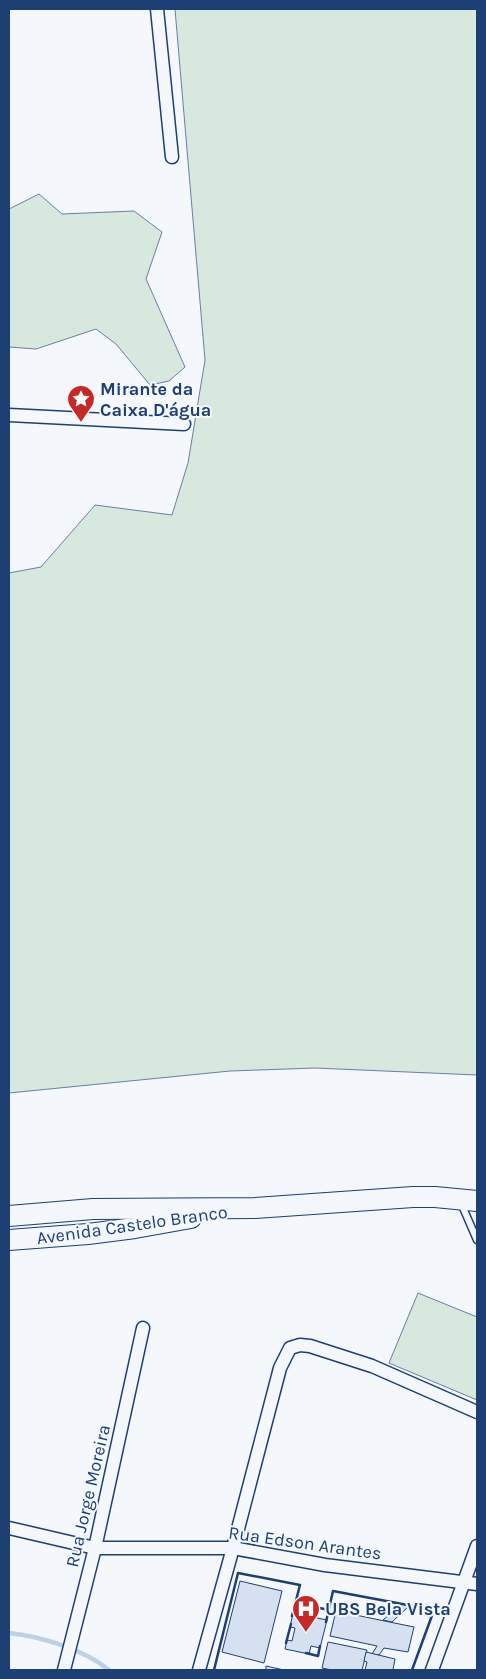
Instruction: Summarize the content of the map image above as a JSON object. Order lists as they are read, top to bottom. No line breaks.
{"streets":{"main road":["Avenida Castelo Branco"],"street":["Rua Jorge Moreira","Rua Edson Arantes"]},"crossings":[["Rua Jorge Moreira","Rua Edson Arantes"]],"places":{"place":["Mirante da Caixa D'água"],"hospital":["UBS Bela Vista"]}}
